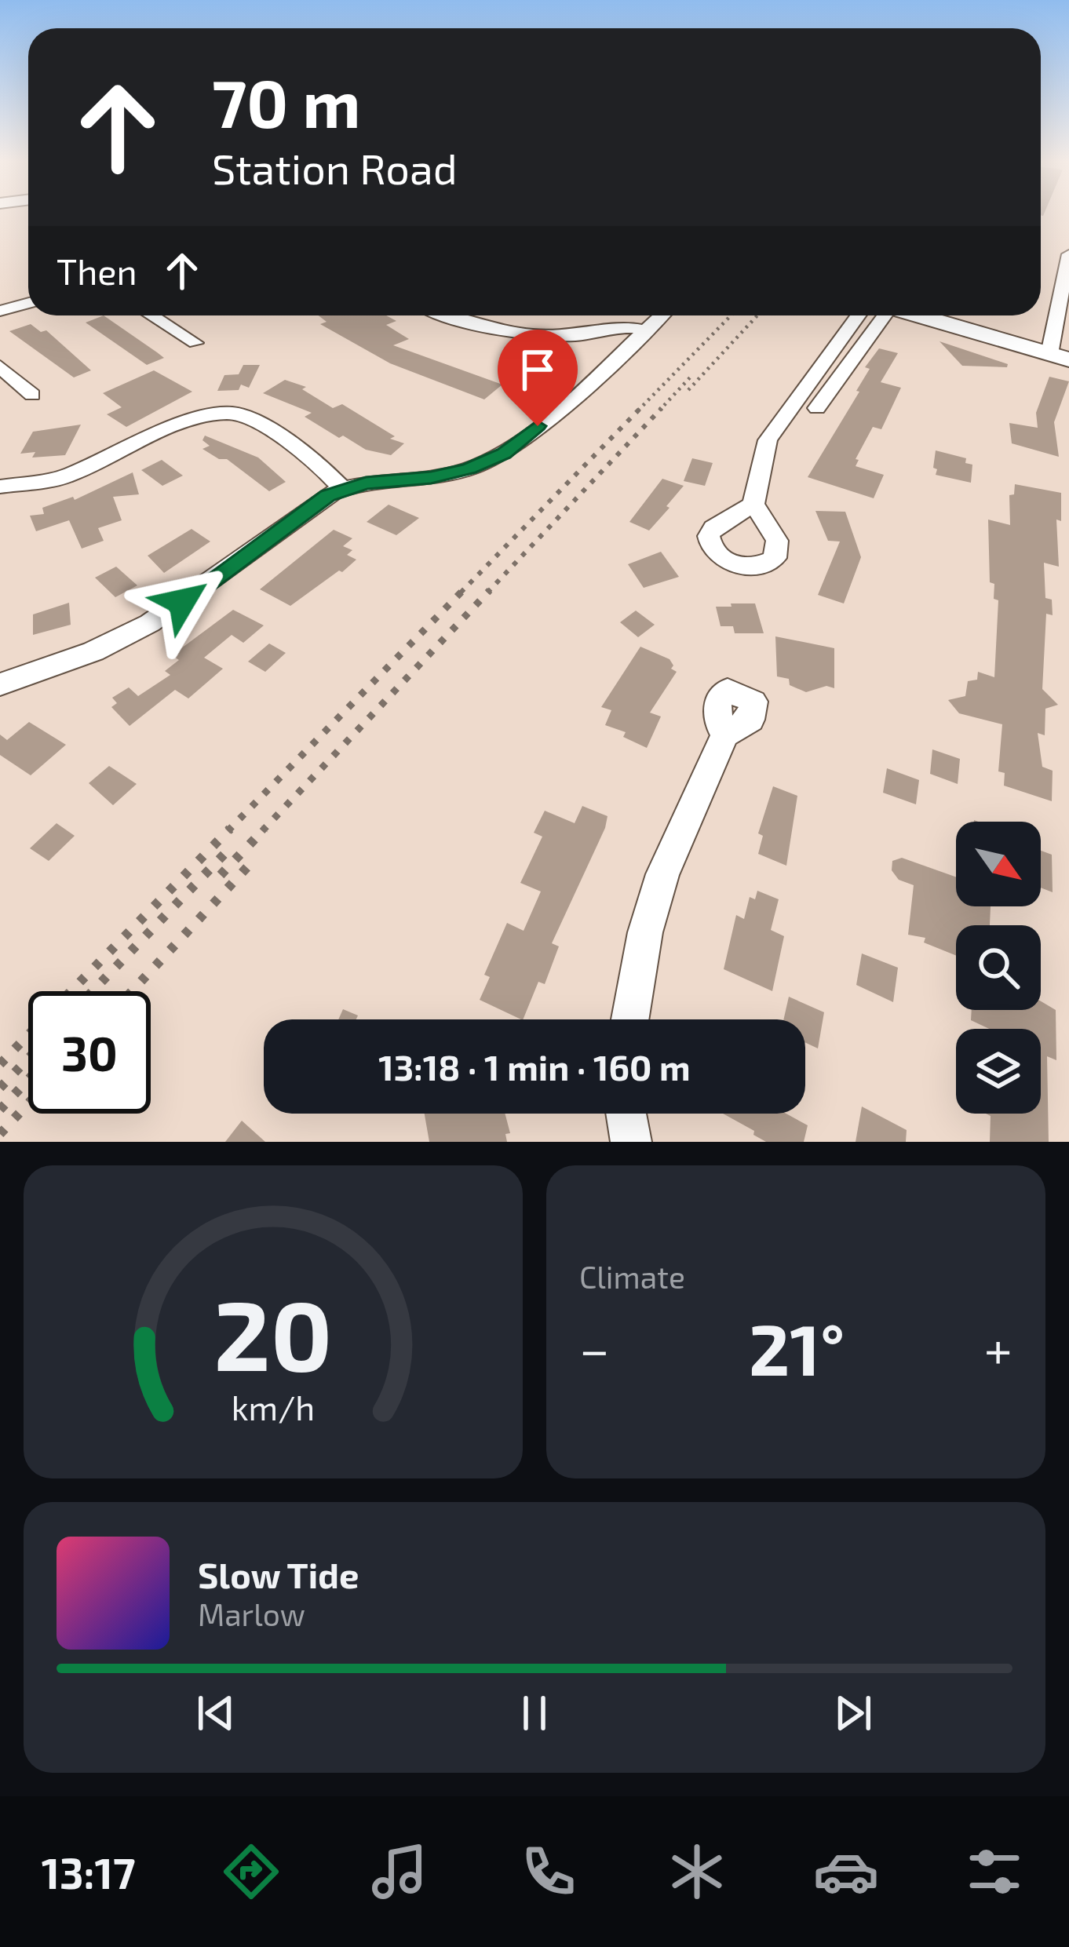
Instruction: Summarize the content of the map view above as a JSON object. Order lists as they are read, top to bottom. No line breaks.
{"north":"bottom right","page":{"turn":["70 m","Station Road"],"then":"Then","limit":"30","trip":"13:18 · 1 min · 160 m","tile":"Climate","heat":["−","21°","+"],"song":["Slow Tide","Marlow"],"tabs":"13:17","gauge":["20","km/h"]}}
